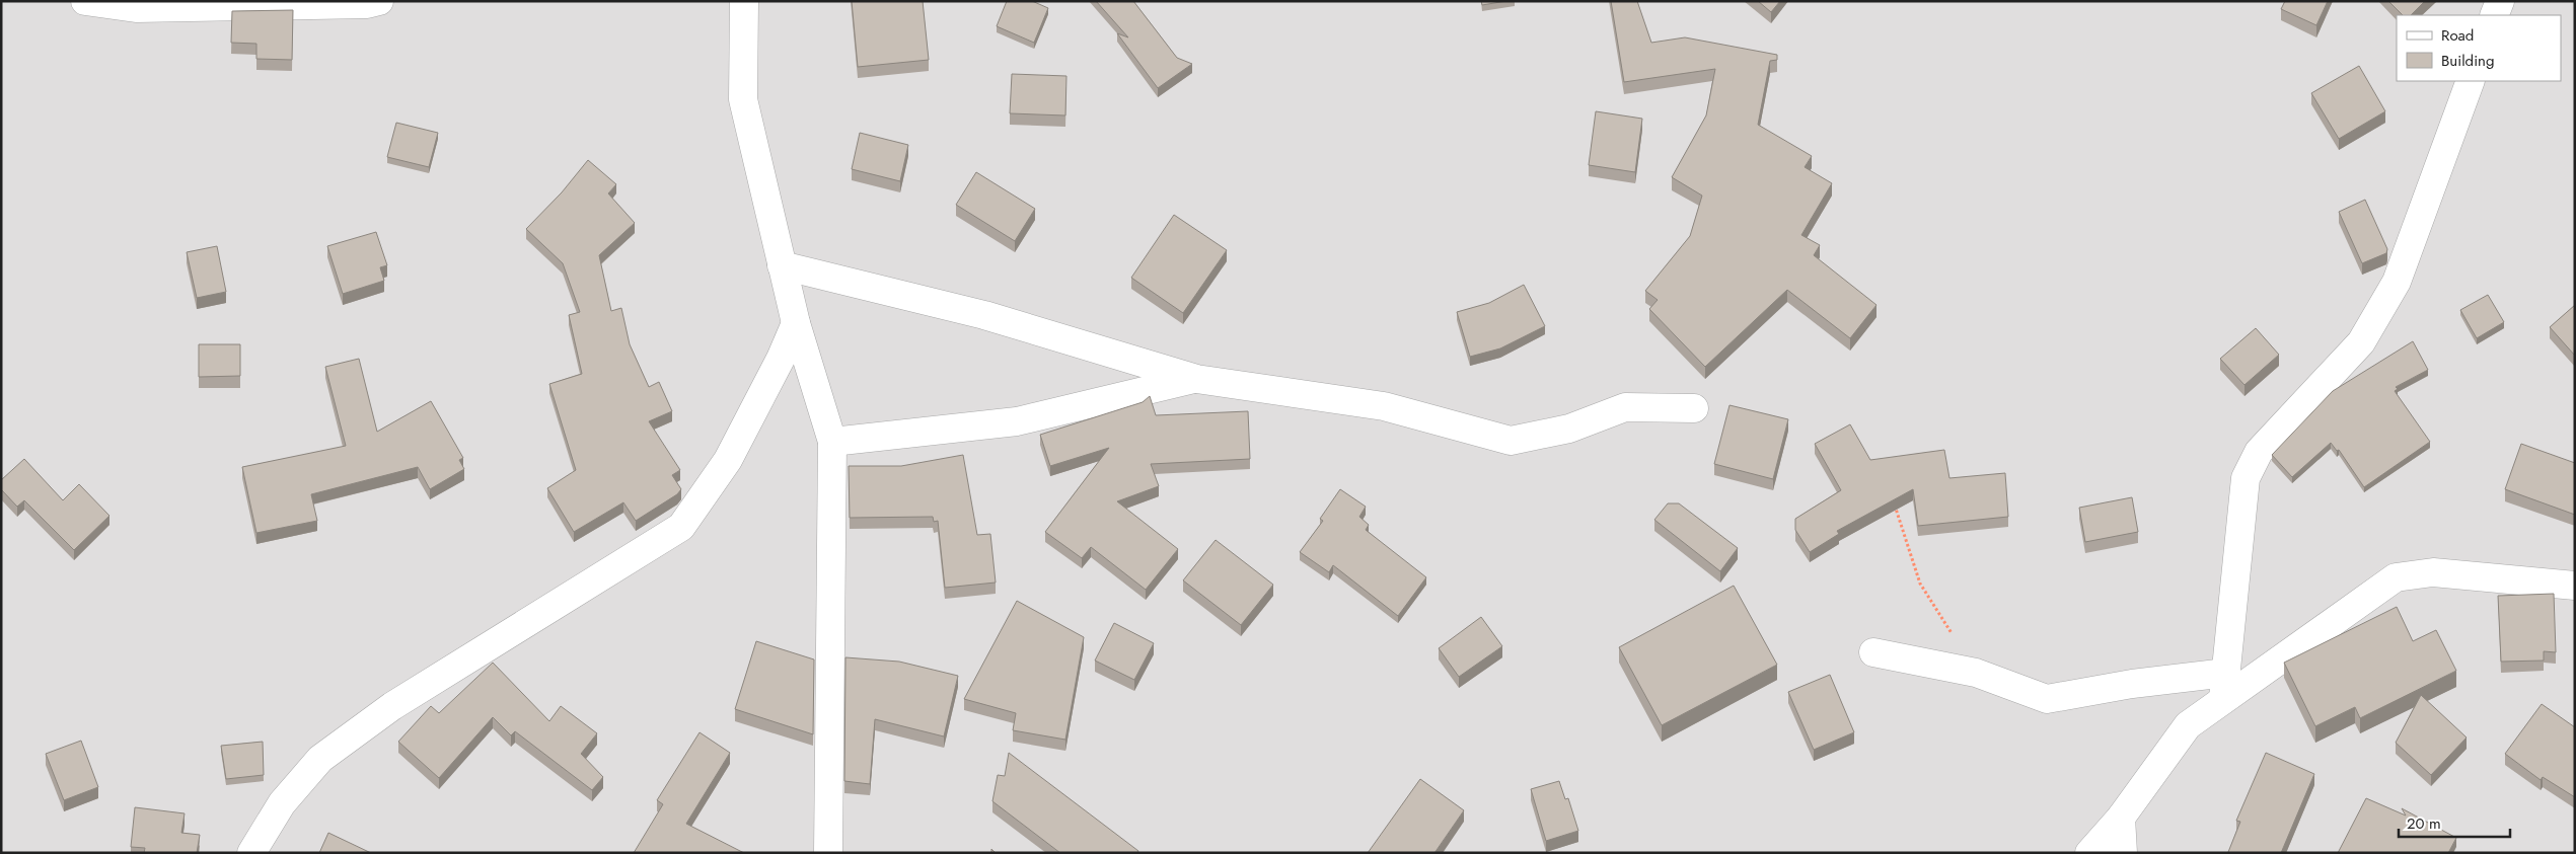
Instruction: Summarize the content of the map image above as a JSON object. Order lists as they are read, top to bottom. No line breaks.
{"legend":["Road","Building"],"scale_bar":"20 m"}
